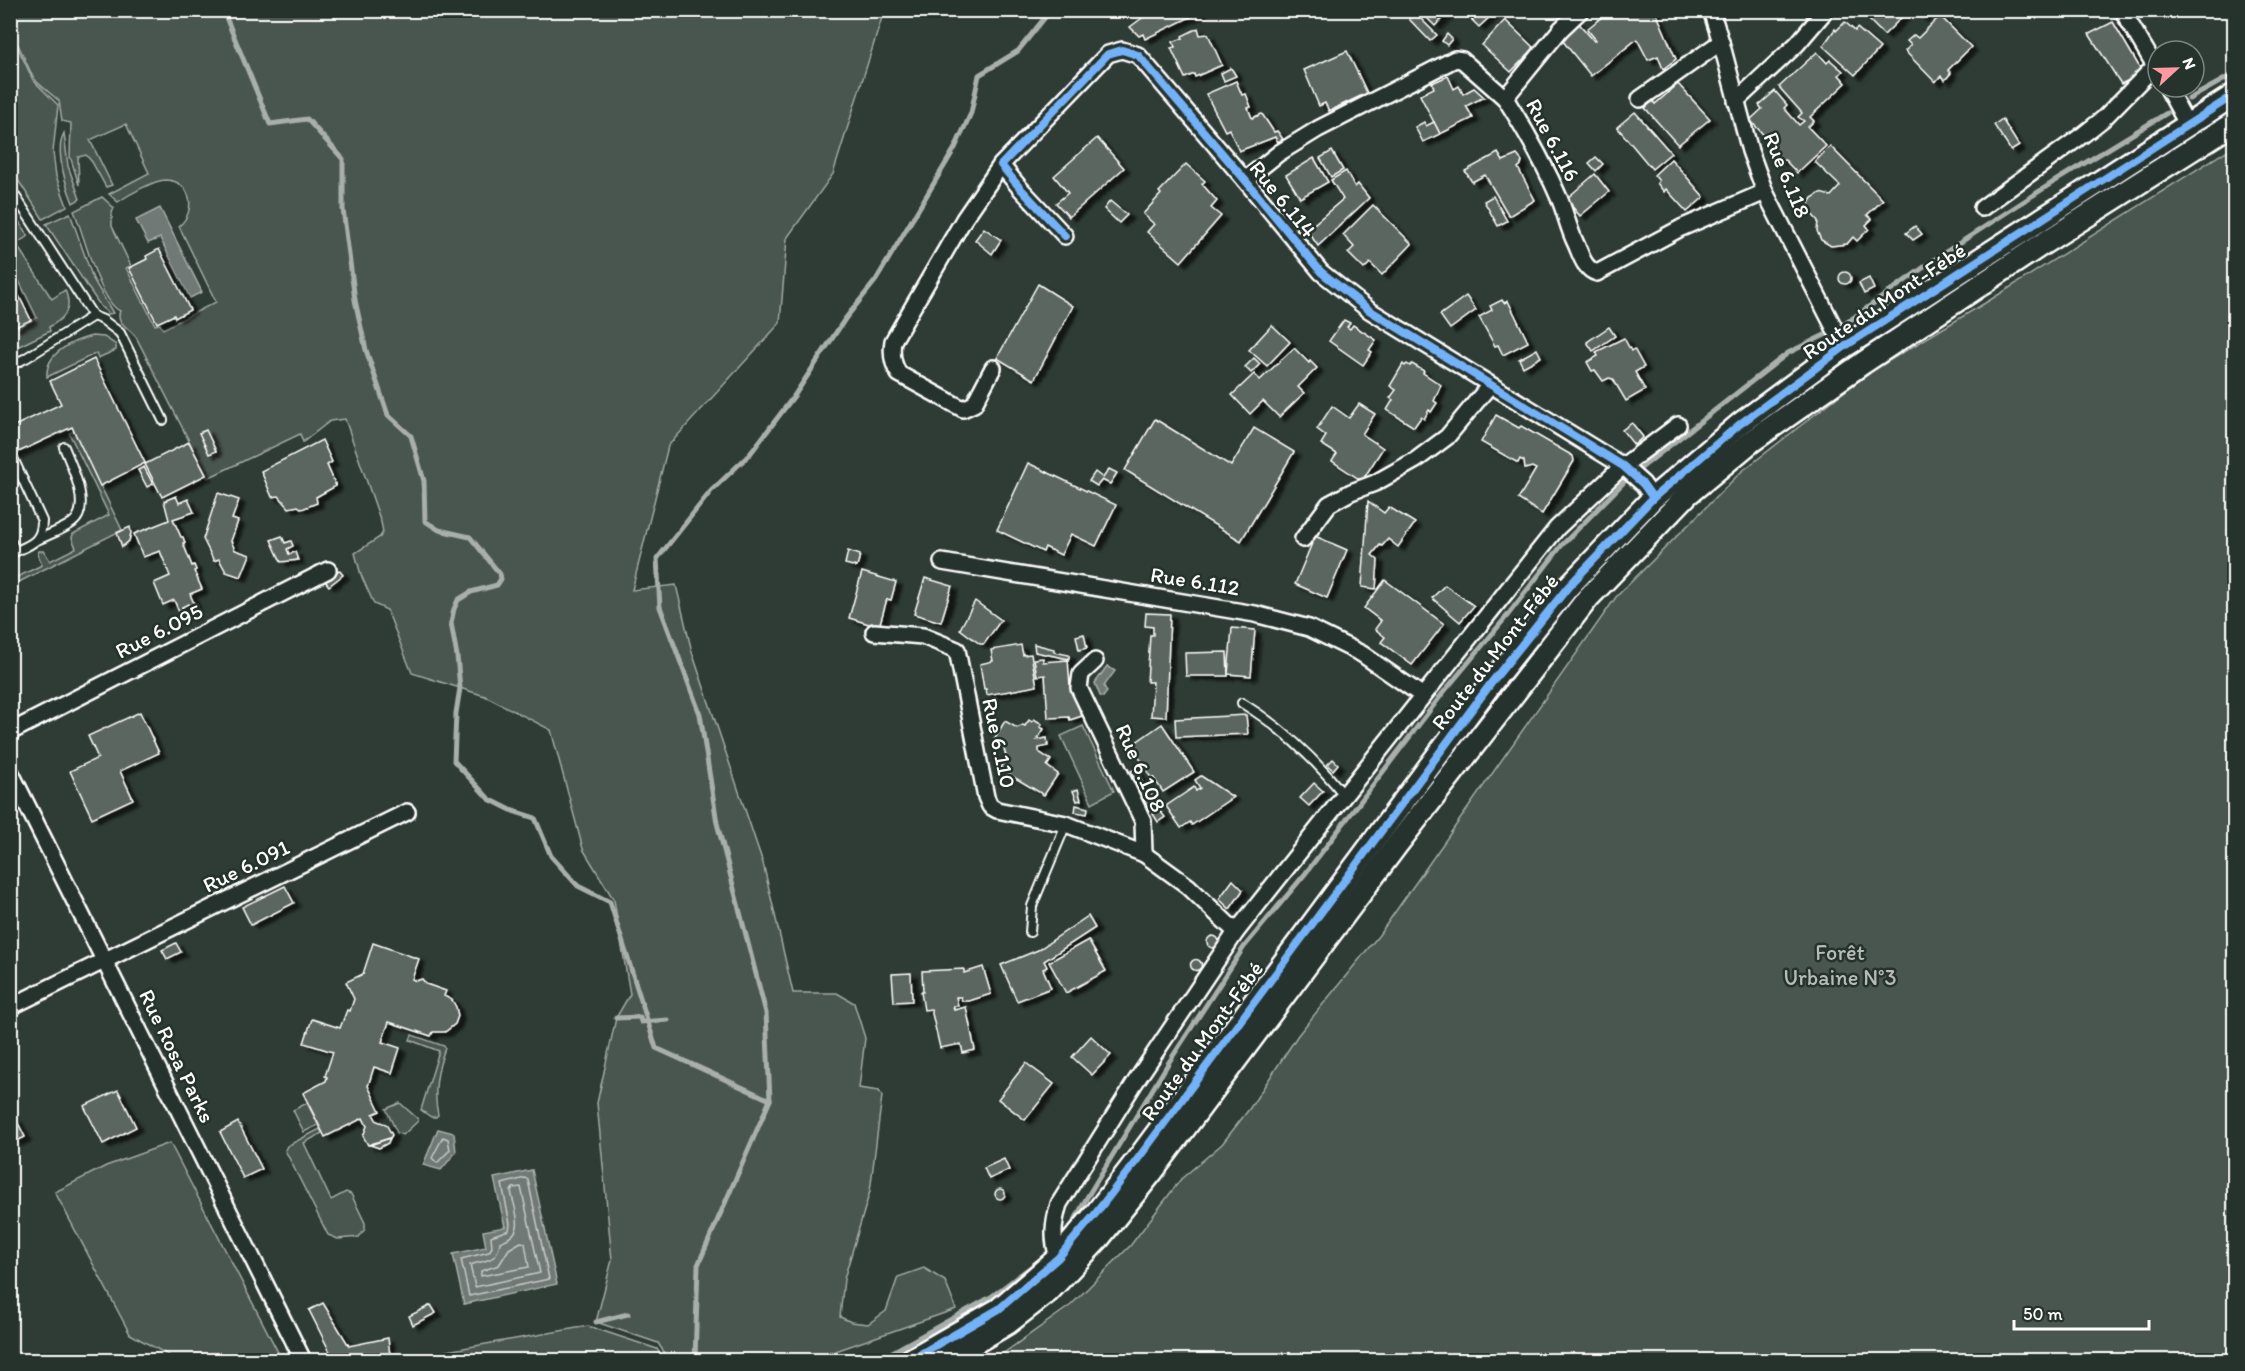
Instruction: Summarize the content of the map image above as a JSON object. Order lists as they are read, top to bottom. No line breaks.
{"streets":{"street":["Rue 6.116","Rue 6.118","Rue 6.114","Route du Mont-Fébé","Rue 6.112","Rue 6.095","Rue 6.110","Rue 6.108","Rue 6.091","Rue Rosa Parks"]},"crossings":[["Rue 6.116","Rue 6.118"],["Rue 6.118","Route du Mont-Fébé"],["Rue 6.114","Route du Mont-Fébé"],["Rue 6.110","Rue 6.108"],["Rue 6.091","Rue Rosa Parks"]],"parks":["Forêt Urbaine N°3"],"scale_bar":"50 m","north":"right"}
